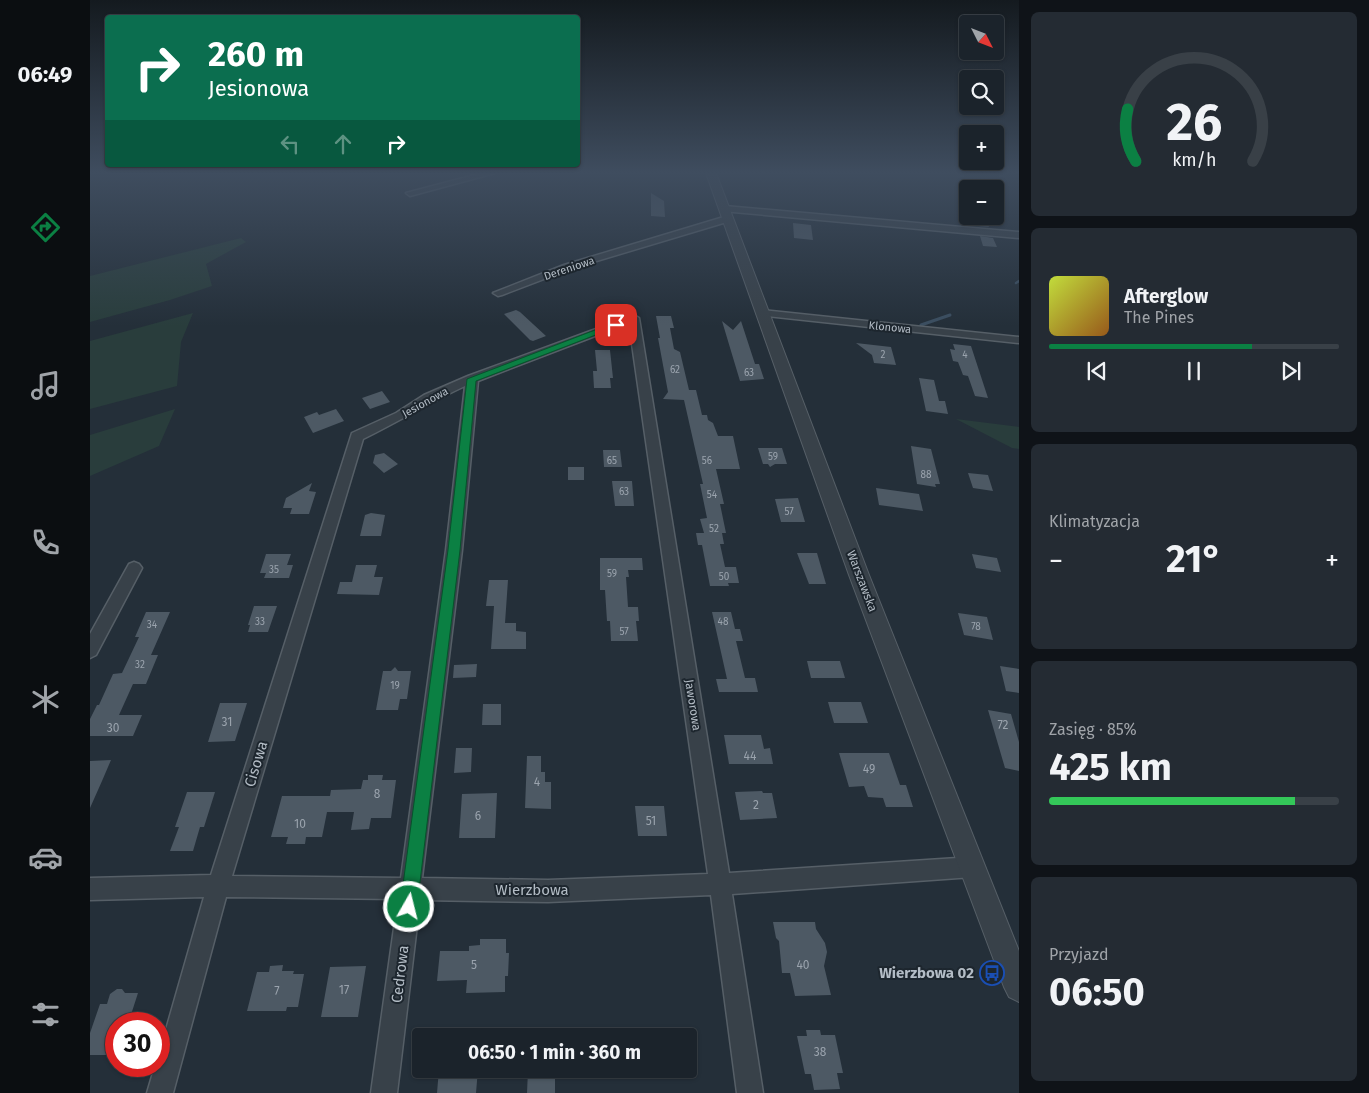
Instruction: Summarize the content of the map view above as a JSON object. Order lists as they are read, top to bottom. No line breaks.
{"streets":{"street":["Dereniowa","Klonowa","Jesionowa","Warszawska","Jaworowa","Cisowa","Wierzbowa","Cedrowa"]},"crossings":[["Klonowa","Warszawska"],["Jesionowa","Jaworowa"],["Jesionowa","Cisowa"],["Jesionowa","Cedrowa"],["Warszawska","Wierzbowa"],["Jaworowa","Wierzbowa"],["Cisowa","Wierzbowa"],["Wierzbowa","Cedrowa"]],"places":{"bus stop":["Wierzbowa 02"]},"house_numbers":["2","4","62","63","59","65","56","88","63","54","57","52","35","59","50","33","48","34","78","57","32","19","31","72","30","44","49","4","8","2","6","51","10","5","40","17","7","38"],"north":"bottom right","page":{"tabs":"06:49","map_buttons":["+","−"],"turn":["260 m","Jesionowa"],"song":["Afterglow","The Pines"],"tile":["Klimatyzacja",["Zasięg · 85%","425 km"],["Przyjazd","06:50"]],"heat":["−","21°","+"],"limit":"30","trip":"06:50 · 1 min · 360 m","gauge":["26","km/h"]}}
